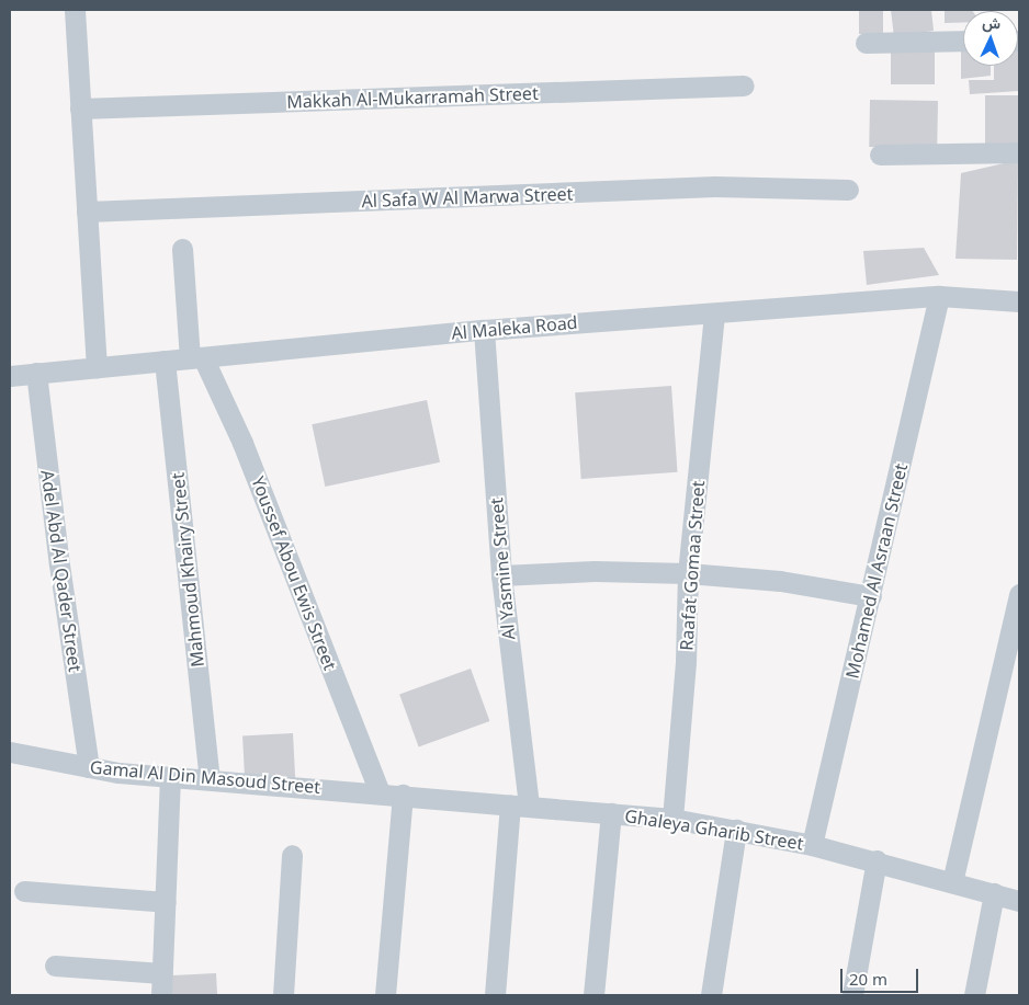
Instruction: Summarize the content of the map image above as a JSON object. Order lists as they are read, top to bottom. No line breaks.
{"streets":{"street":["Makkah Al-Mukarramah Street","Al Safa W Al Marwa Street","Al Maleka Road","Raafat Gomaa Street","Al Yasmine Street","Mahmoud Khairy Street","Adel Abd Al Qader Street","Mohamed Al Asraan Street","Youssef Abou Ewis Street","Gamal Al Din Masoud Street","Ghaleya Gharib Street"]},"crossings":[["Al Maleka Road","Raafat Gomaa Street"],["Al Maleka Road","Al Yasmine Street"],["Al Maleka Road","Mahmoud Khairy Street"],["Al Maleka Road","Adel Abd Al Qader Street"],["Al Maleka Road","Mohamed Al Asraan Street"],["Al Maleka Road","Youssef Abou Ewis Street"],["Raafat Gomaa Street","Ghaleya Gharib Street"],["Al Yasmine Street","Ghaleya Gharib Street"],["Mahmoud Khairy Street","Gamal Al Din Masoud Street"],["Adel Abd Al Qader Street","Gamal Al Din Masoud Street"],["Mohamed Al Asraan Street","Ghaleya Gharib Street"],["Youssef Abou Ewis Street","Gamal Al Din Masoud Street"],["Gamal Al Din Masoud Street","Ghaleya Gharib Street"]],"scale_bar":"20 m","north":"top"}
